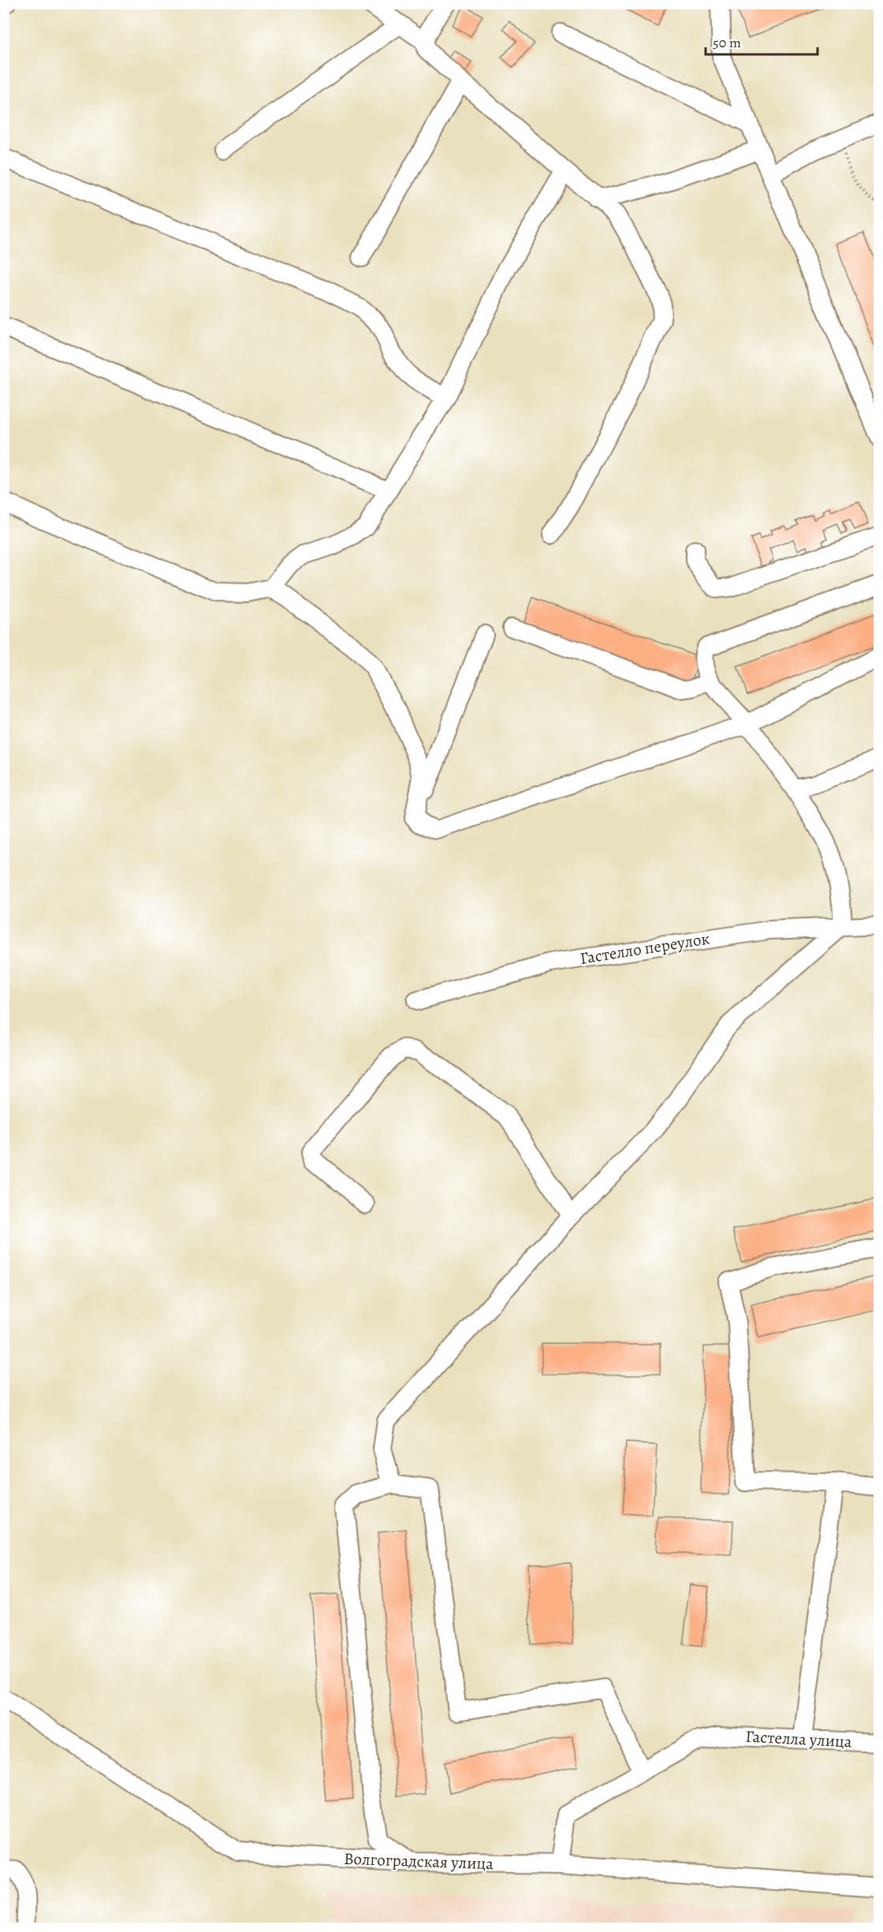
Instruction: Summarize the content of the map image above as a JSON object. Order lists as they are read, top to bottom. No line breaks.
{"streets":{"street":["Гастелло переулок","Гастелла улица","Волгоградская улица"]},"crossings":[["Гастелла улица","Волгоградская улица"]],"scale_bar":"50 m"}
